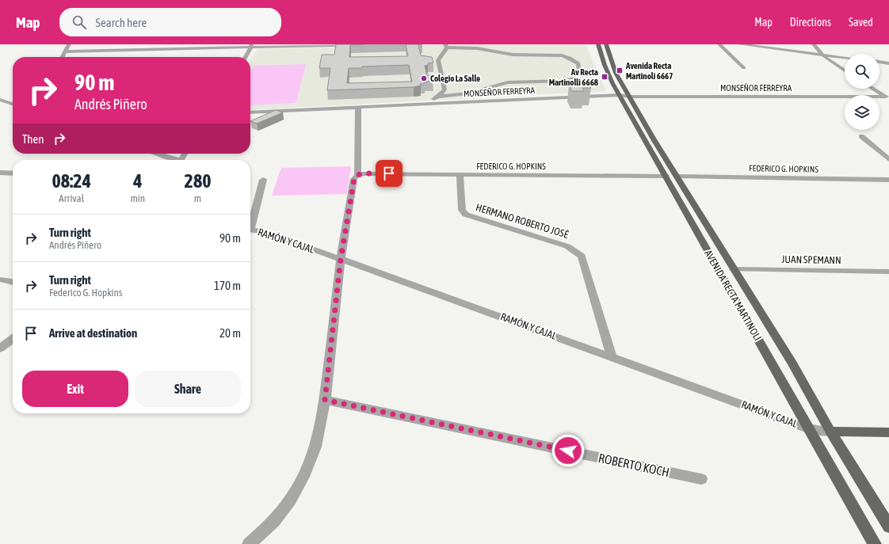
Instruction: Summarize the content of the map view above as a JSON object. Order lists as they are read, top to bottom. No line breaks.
{"streets":{"main road":["AVENIDA RECTA MARTINOLI"],"street":["MONSEÑOR FERREYRA","FEDERICO G. HOPKINS","HERMANO ROBERTO JOSÉ","RAMÓN Y CAJAL","JUAN SPEMANN","ROBERTO KOCH"]},"crossings":[["MONSEÑOR FERREYRA","AVENIDA RECTA MARTINOLI"],["FEDERICO G. HOPKINS","HERMANO ROBERTO JOSÉ"],["FEDERICO G. HOPKINS","AVENIDA RECTA MARTINOLI"],["HERMANO ROBERTO JOSÉ","RAMÓN Y CAJAL"],["RAMÓN Y CAJAL","AVENIDA RECTA MARTINOLI"],["JUAN SPEMANN","AVENIDA RECTA MARTINOLI"]],"places":{"transit":["Avenida Recta Martinoli 6667","Av Recta Martinolli 6668"],"other":["Colegio La Salle"]},"page":{"header":"Map","search":"Search here","nav":["Map","Directions","Saved"],"turn":["90 m","Andrés Piñero"],"then":"Then","eta":["08:24","Arrival","4","min","280","m"],"list":[{"name":"Turn right","note":"Andrés Piñero","value":"90 m"},{"name":"Turn right","note":"Federico G. Hopkins","value":"170 m"},{"name":"Arrive at destination","value":"20 m"}],"buttons":["Exit","Share"]}}
